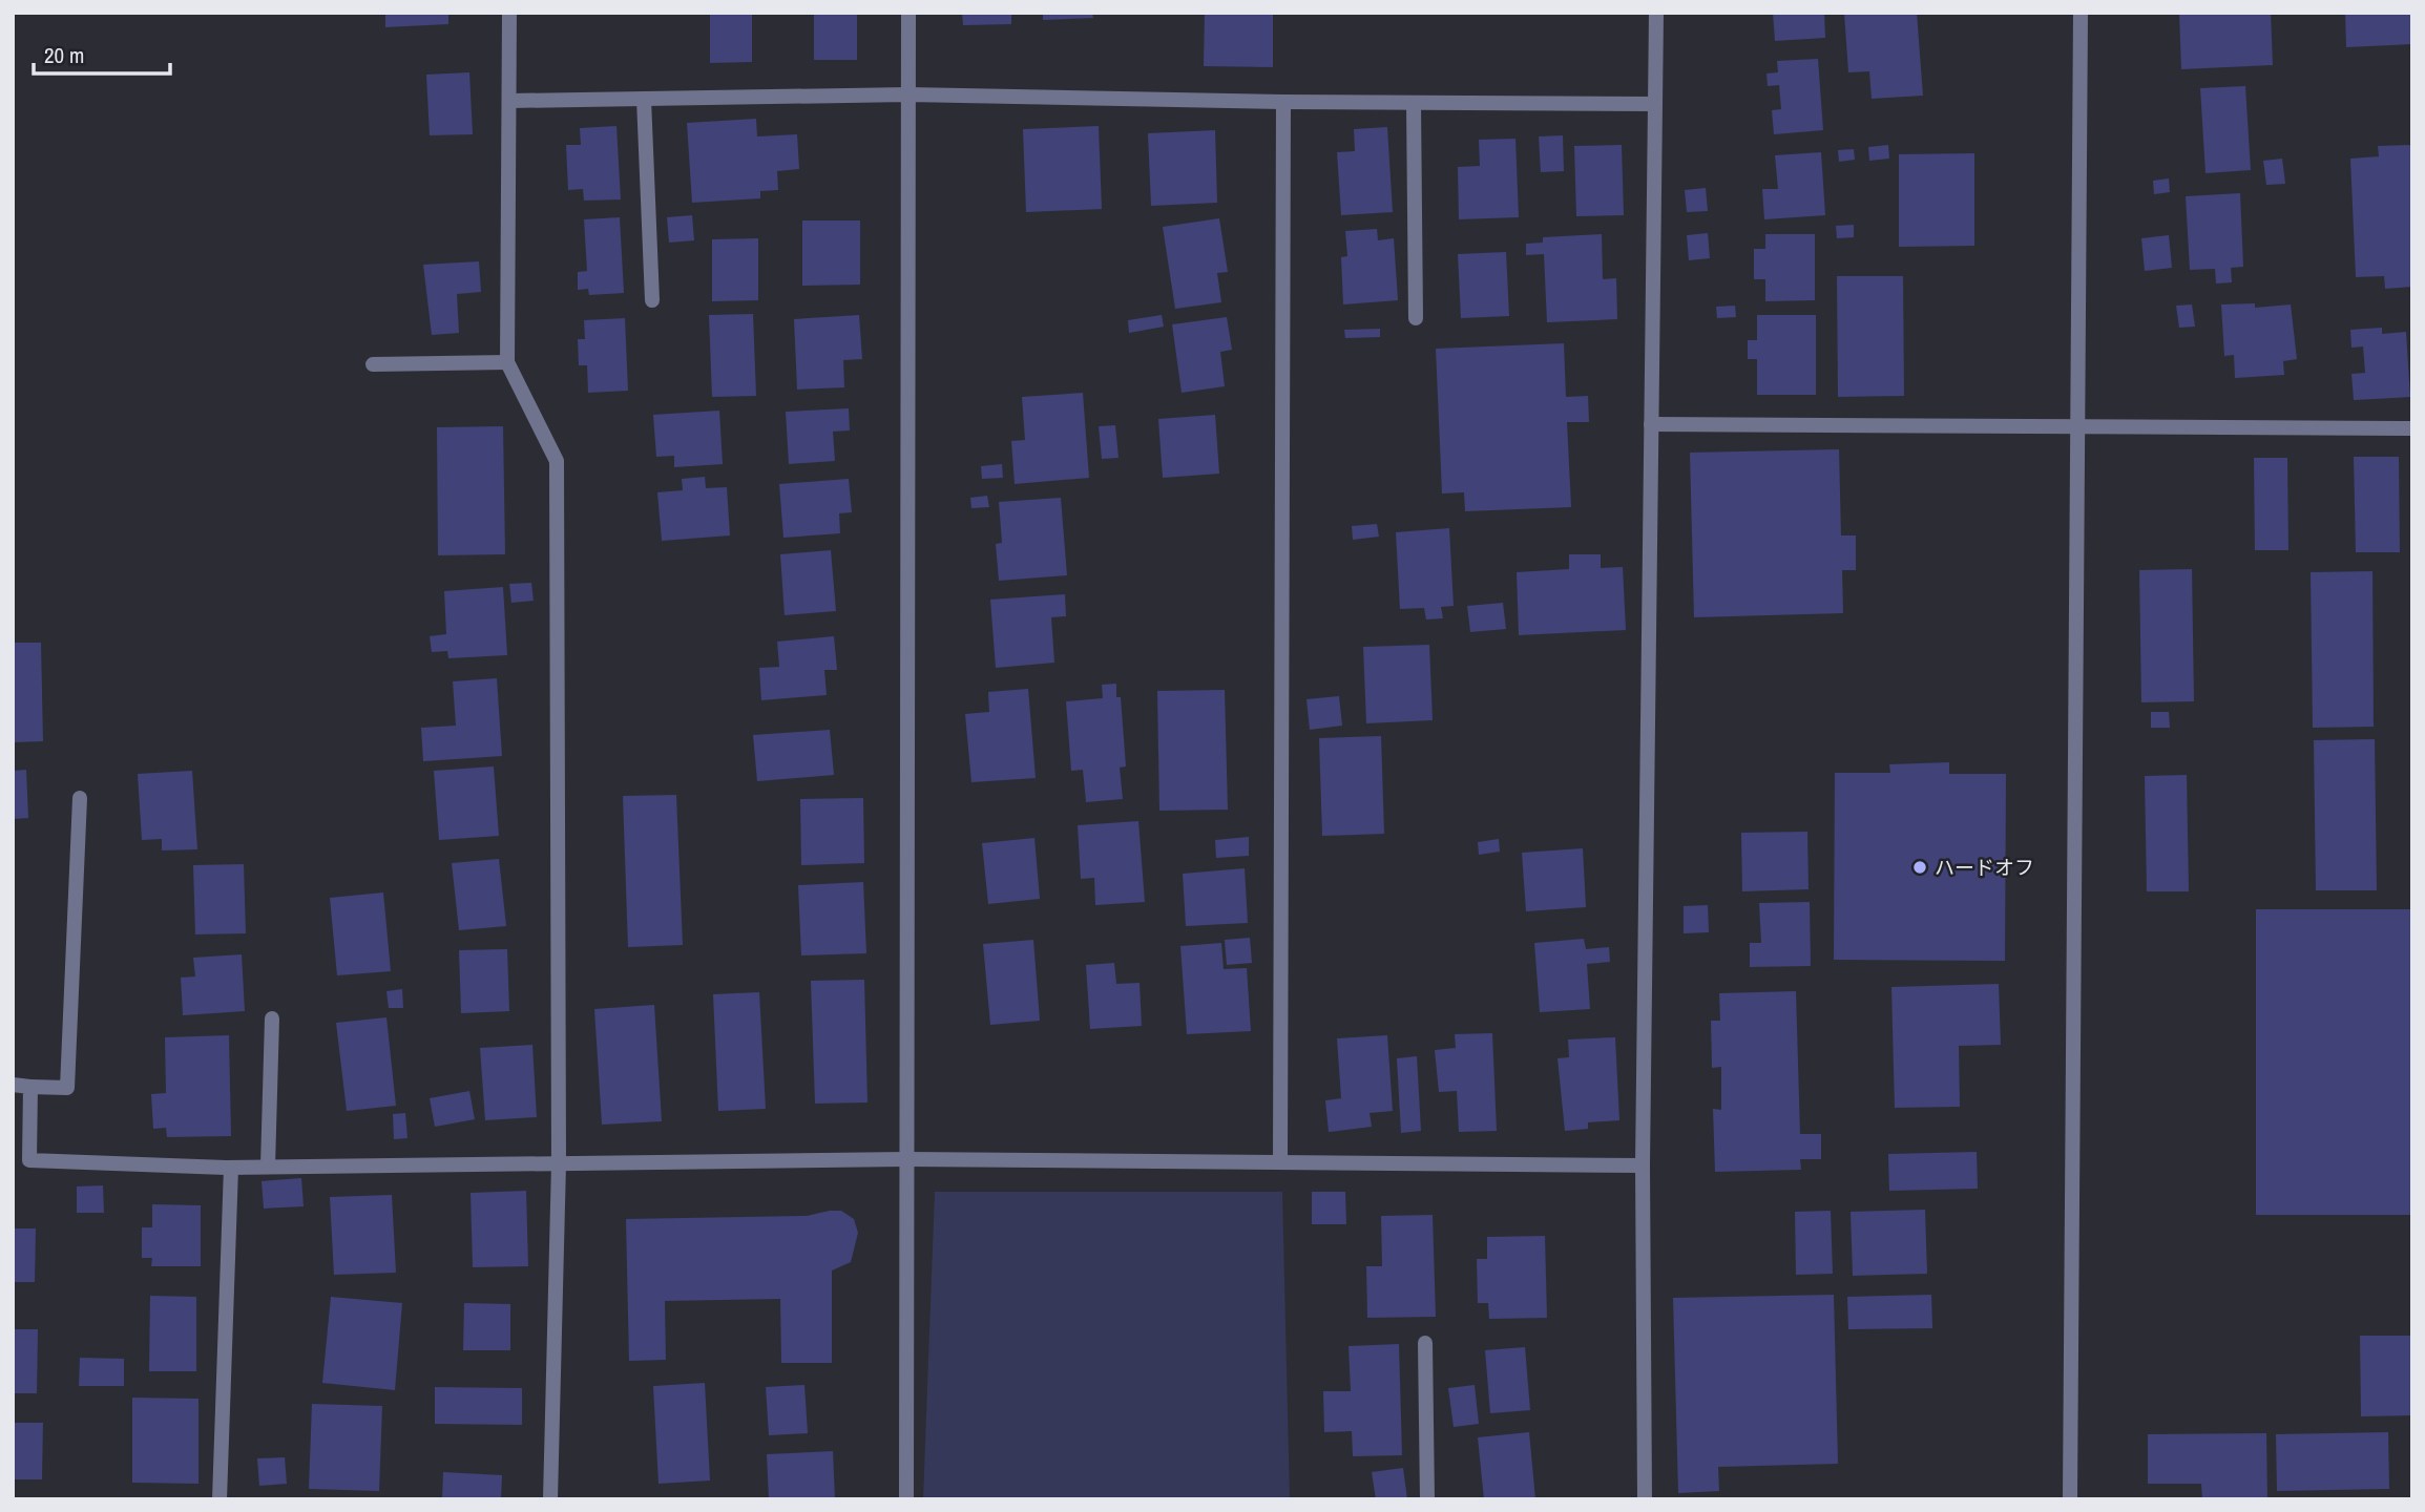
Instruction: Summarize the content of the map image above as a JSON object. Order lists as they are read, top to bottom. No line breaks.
{"places":["ハードオフ"],"scale_bar":"20 m"}
